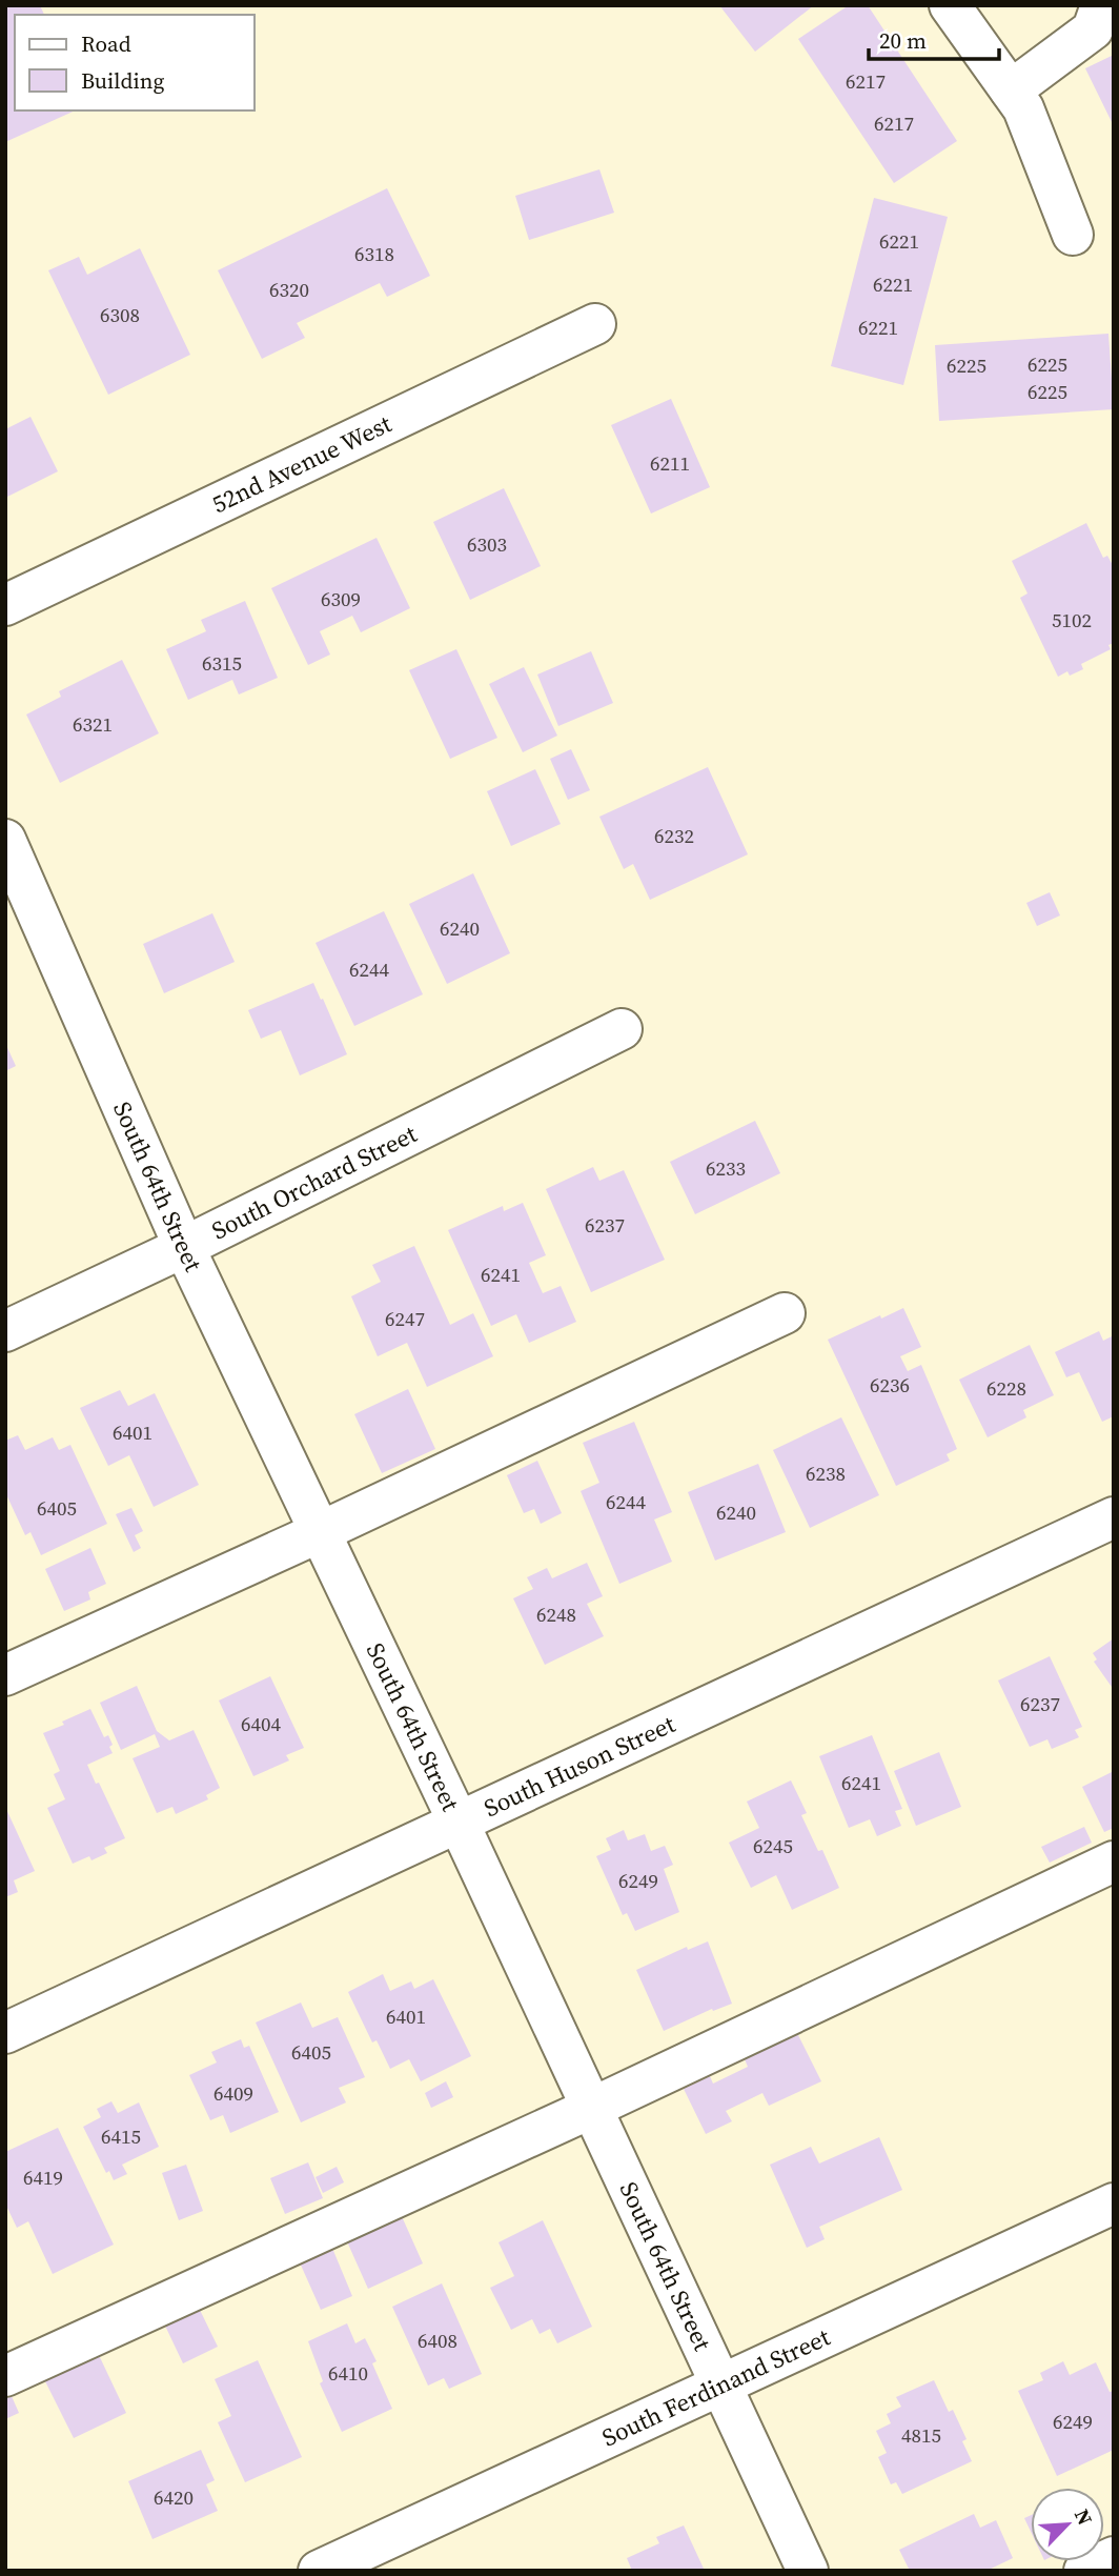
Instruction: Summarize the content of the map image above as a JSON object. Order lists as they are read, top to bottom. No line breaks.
{"streets":{"street":["52nd Avenue West","South Orchard Street","South 64th Street","South Huson Street","South Ferdinand Street"]},"crossings":[["South Orchard Street","South 64th Street"],["South 64th Street","South Huson Street"],["South 64th Street","South Ferdinand Street"]],"house_numbers":["6217","6217","6221","6318","6221","6320","6308","6221","6225","6225","6225","6211","6303","6309","5102","6315","6321","6232","6240","6244","6233","6237","6241","6247","6236","6228","6401","6238","6244","6405","6240","6248","6237","6404","6241","6245","6249","6401","6405","6409","6415","6419","6408","6410","6249","4815","6420"],"legend":["Road","Building"],"scale_bar":"20 m","north":"top right"}
